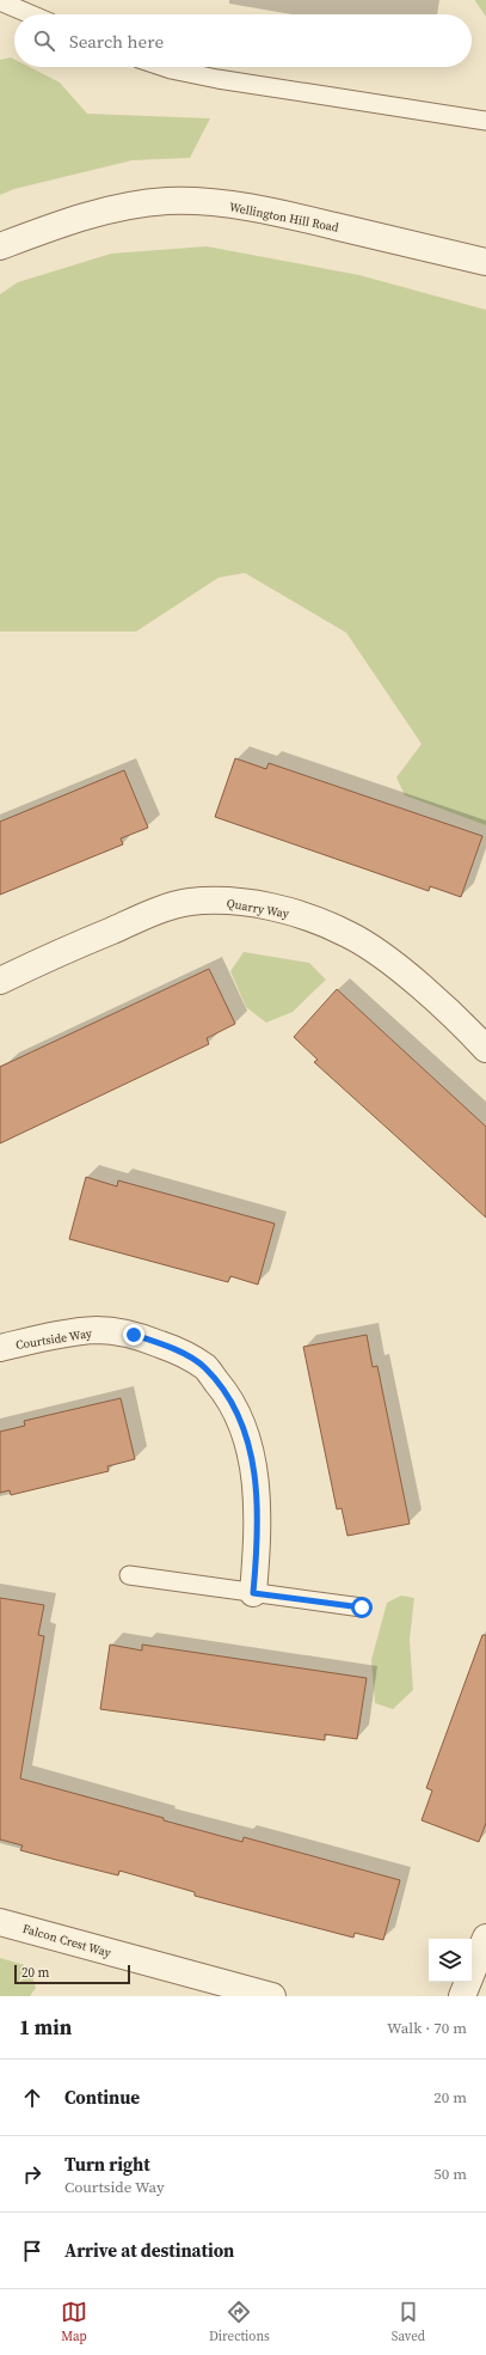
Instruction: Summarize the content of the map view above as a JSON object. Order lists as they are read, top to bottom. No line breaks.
{"streets":{"street":["Wellington Hill Road","Quarry Way","Courtside Way","Falcon Crest Way"]},"scale_bar":"20 m","page":{"search":"Search here","scale":"20 m","heading":["1 min","Walk · 70 m"],"list":[["Continue","20 m"],["Turn right","Courtside Way","50 m"],"Arrive at destination"],"nav":["Map","Directions","Saved"]}}
